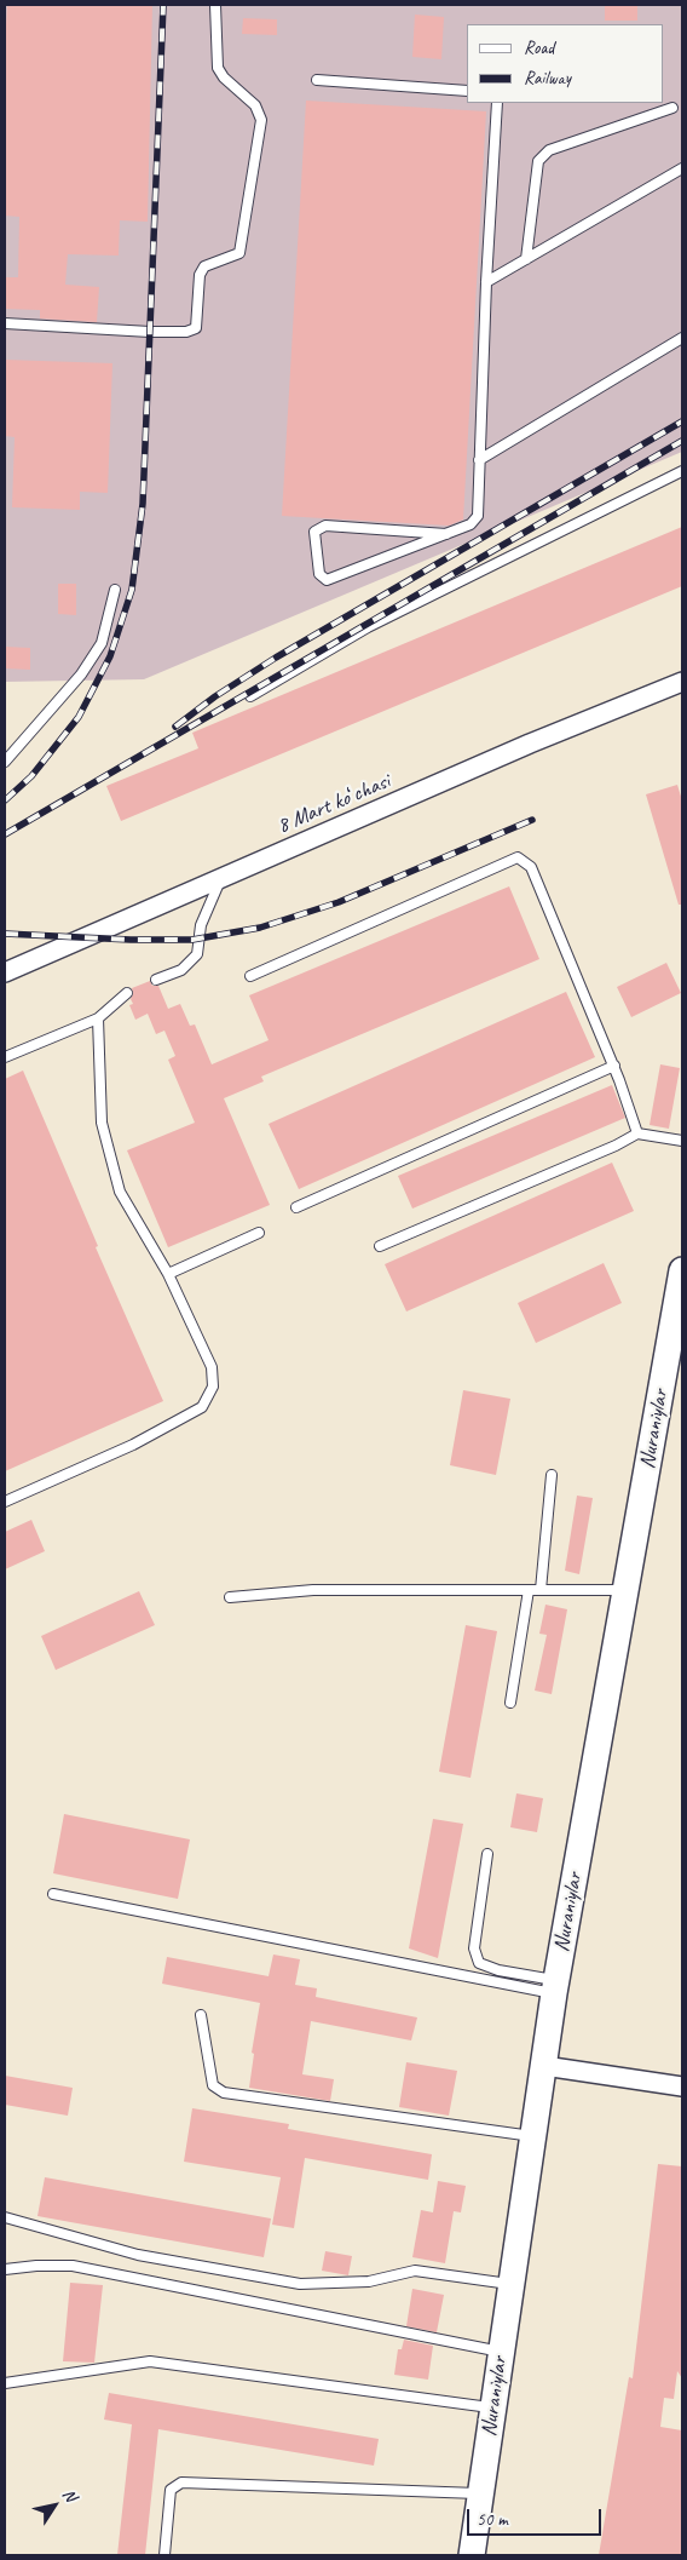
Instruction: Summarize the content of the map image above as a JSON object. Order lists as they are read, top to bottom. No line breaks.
{"streets":{"main road":["Nuraniylar"],"street":["8 Mart koʻchasi"]},"legend":["Road","Railway"],"scale_bar":"50 m","north":"top right"}
